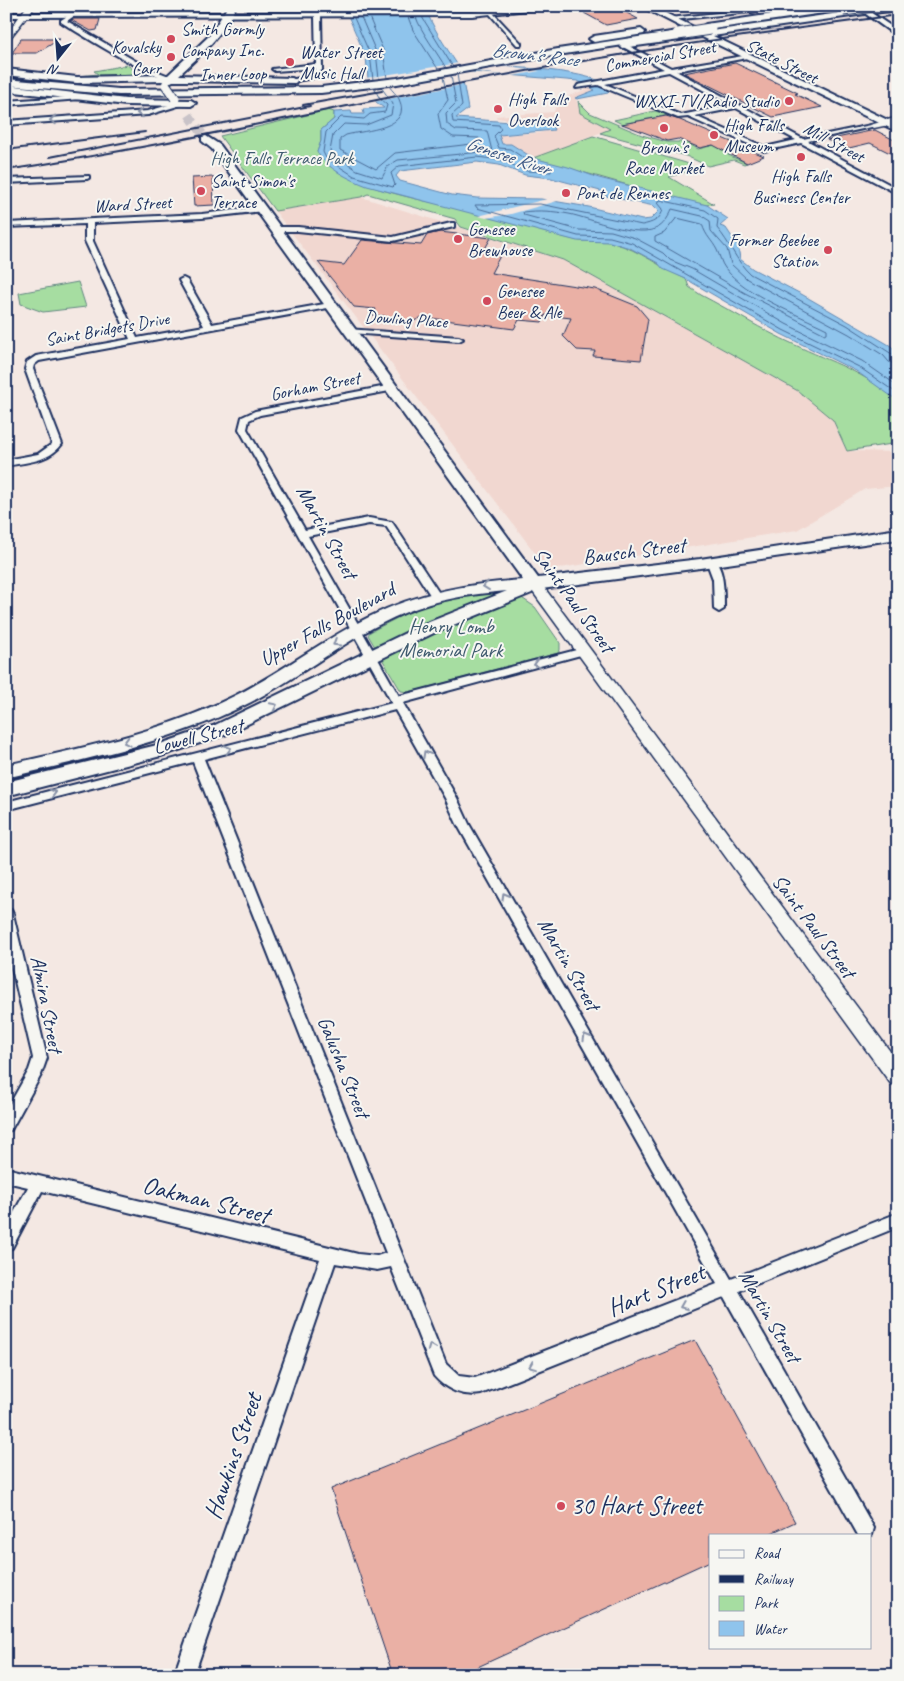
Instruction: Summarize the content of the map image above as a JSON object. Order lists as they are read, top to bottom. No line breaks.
{"streets":{"highway":["Inner Loop"],"main road":["State Street","Bausch Street","Saint Paul Street","Upper Falls Boulevard"],"street":["Commercial Street","Mill Street","Ward Street","Dowling Place","Saint Bridgets Drive","Gorham Street","Martin Street","Lowell Street","Almira Street","Galusha Street","Oakman Street","Hart Street","Hawkins Street"]},"crossings":[["Commercial Street","State Street"],["Commercial Street","Mill Street"],["State Street","Inner Loop"],["Ward Street","Saint Paul Street"],["Dowling Place","Saint Paul Street"],["Saint Bridgets Drive","Saint Paul Street"],["Gorham Street","Martin Street"],["Gorham Street","Saint Paul Street"],["Martin Street","Upper Falls Boulevard"],["Martin Street","Lowell Street"],["Martin Street","Hart Street"],["Bausch Street","Saint Paul Street"],["Bausch Street","Upper Falls Boulevard"],["Saint Paul Street","Upper Falls Boulevard"],["Saint Paul Street","Lowell Street"],["Lowell Street","Galusha Street"],["Galusha Street","Oakman Street"],["Galusha Street","Hart Street"],["Oakman Street","Hawkins Street"]],"one_way":["Martin Street","Hart Street"],"water":["Brown's Race","Genesee River"],"parks":["High Falls Terrace Park","Henry Lomb Memorial Park"],"places":["Smith Gormly Company Inc.","Kovalsky Carr","Water Street Music Hall","WXXI-TV/Radio Studio","High Falls Overlook","Brown's Race Market","High Falls Museum","High Falls Business Center","Saint Simon's Terrace","Pont de Rennes","Genesee Brewhouse","Former Beebee Station","Genesee Beer & Ale","30 Hart Street"],"legend":["Road","Railway","Park","Water"],"north":"bottom"}
